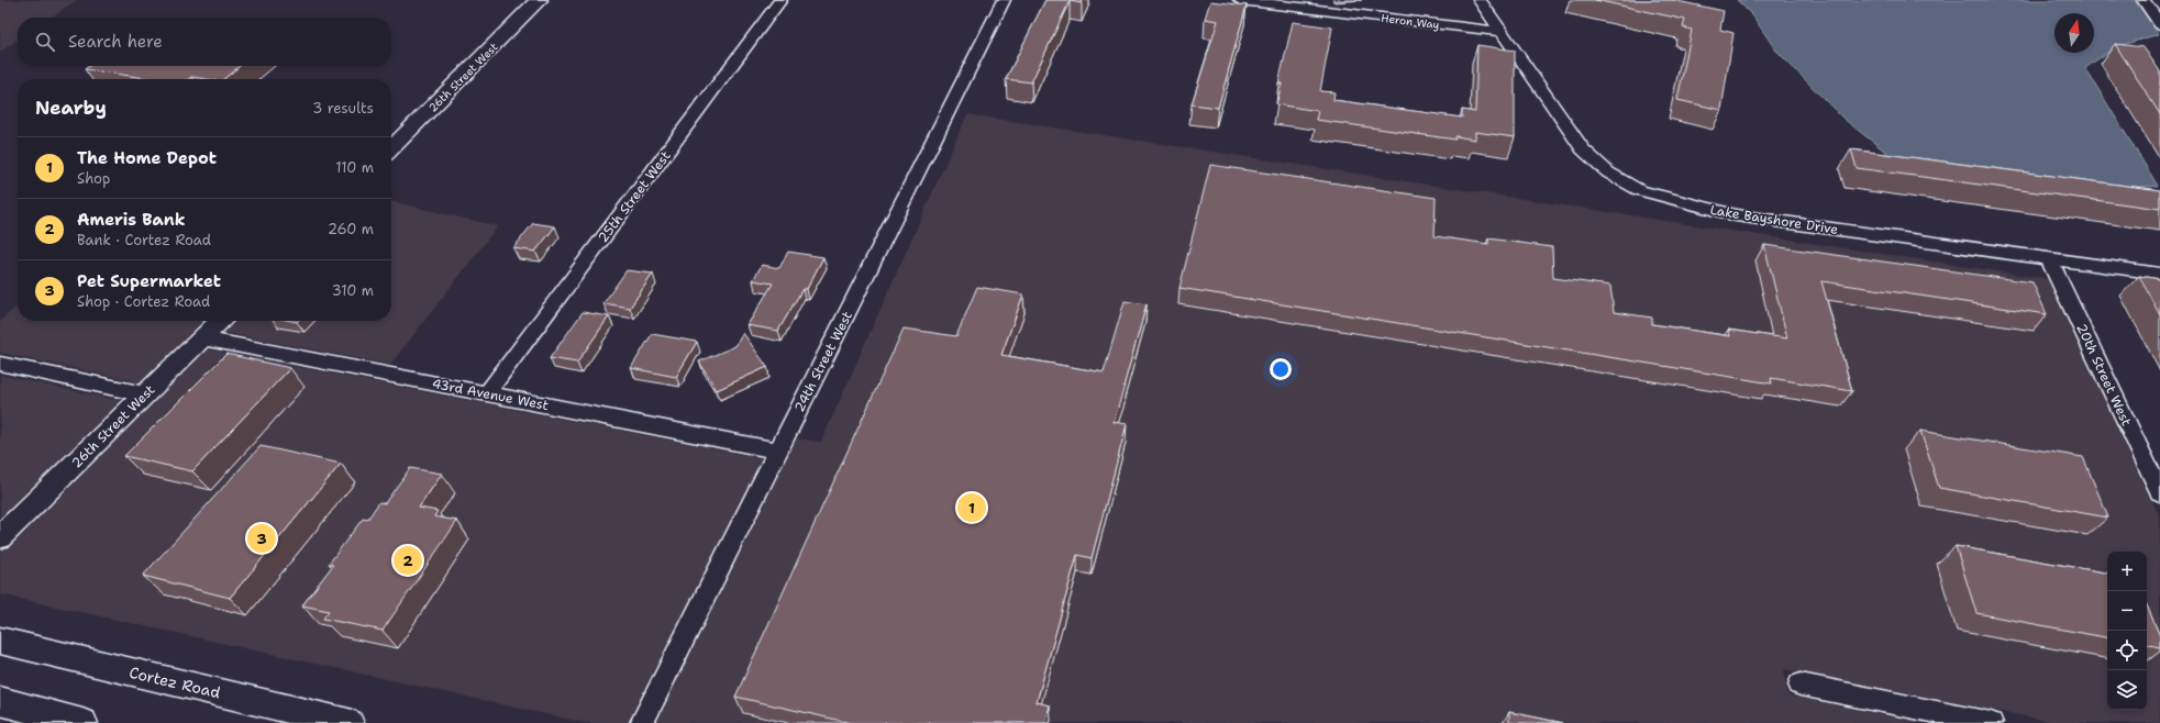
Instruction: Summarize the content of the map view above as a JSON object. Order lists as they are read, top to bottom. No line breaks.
{"streets":{"main road":["Cortez Road"],"street":["Heron Way","26th Street West","25th Street West","Lake Bayshore Drive","24th Street West","20th Street West","43rd Avenue West"]},"crossings":[["Heron Way","Lake Bayshore Drive"],["26th Street West","43rd Avenue West"],["25th Street West","43rd Avenue West"],["Lake Bayshore Drive","20th Street West"],["24th Street West","43rd Avenue West"]],"north":"top","page":{"search":"Search here","heading":["Nearby","3 results"],"list":[{"mark":"1","name":"The Home Depot","note":"Shop","value":"110 m"},{"mark":"2","name":"Ameris Bank","note":"Bank · Cortez Road","value":"260 m"},{"mark":"3","name":"Pet Supermarket","note":"Shop · Cortez Road","value":"310 m"}],"pins":["1","3","2"],"map_buttons":["+","−"]}}
